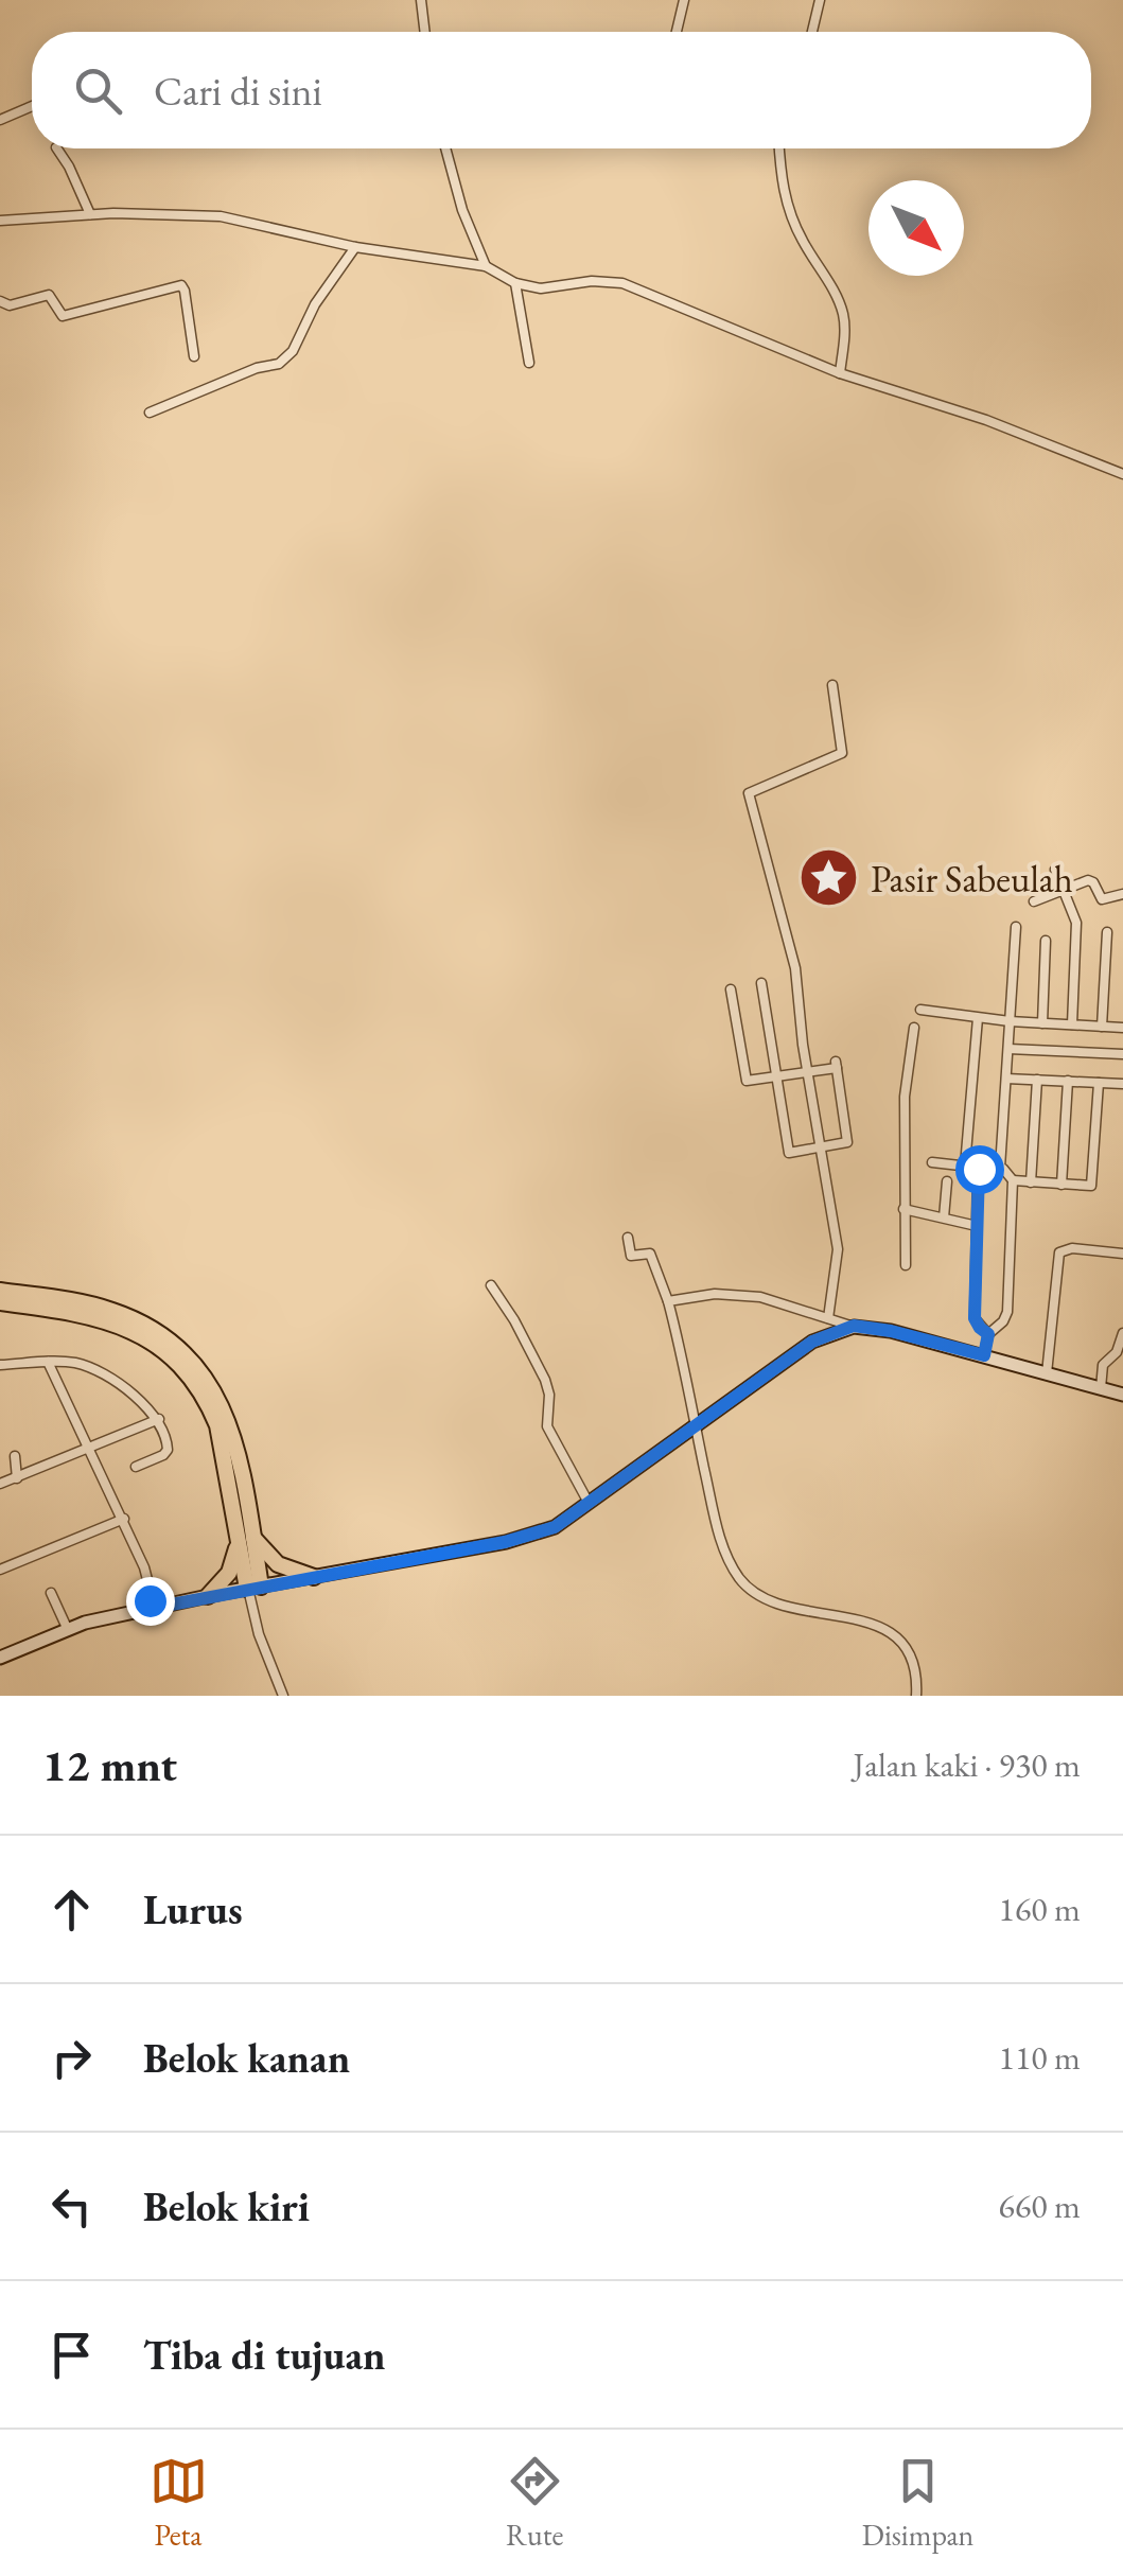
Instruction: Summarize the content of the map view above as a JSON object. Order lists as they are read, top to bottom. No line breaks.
{"places":{"place":["Pasir Sabeulah"]},"north":"bottom right","page":{"search":"Cari di sini","heading":["12 mnt","Jalan kaki · 930 m"],"list":[["Lurus","160 m"],["Belok kanan","110 m"],["Belok kiri","660 m"],"Tiba di tujuan"],"nav":["Peta","Rute","Disimpan"]}}
